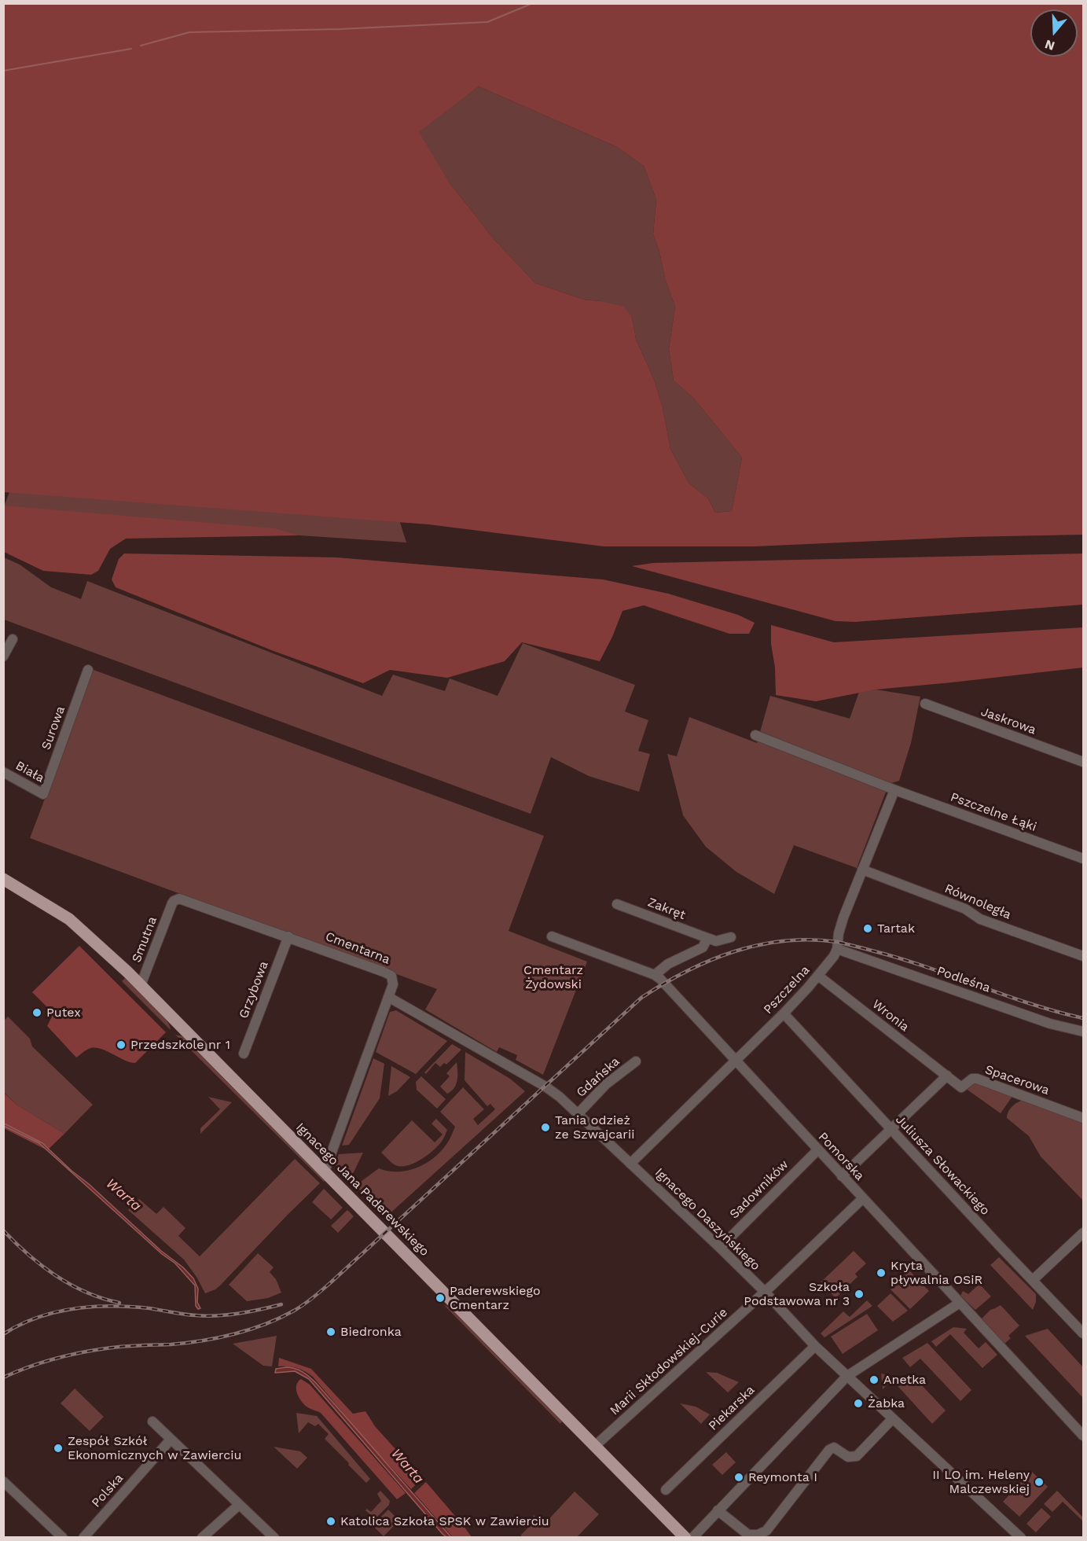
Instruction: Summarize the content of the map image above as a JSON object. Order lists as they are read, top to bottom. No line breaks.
{"streets":{"main road":["Ignacego Jana Paderewskiego"],"street":["Jaskrowa","Surowa","Biała","Pszczelne Łąki","Równoległa","Zakręt","Smutna","Cmentarna","Podleśna","Grzybowa","Pszczelna","Wronia","Gdańska","Spacerowa","Pomorska","Juliusza Słowackiego","Sadowników","Ignacego Daszyńskiego","Marii Skłodowskiej-Curie","Piekarska","Polska"]},"crossings":[["Surowa","Biała"],["Pszczelne Łąki","Pszczelna"],["Równoległa","Pszczelna"],["Smutna","Cmentarna"],["Smutna","Ignacego Jana Paderewskiego"],["Cmentarna","Grzybowa"],["Cmentarna","Ignacego Jana Paderewskiego"],["Cmentarna","Ignacego Daszyńskiego"],["Podleśna","Pszczelna"],["Pszczelna","Wronia"],["Pszczelna","Pomorska"],["Pszczelna","Juliusza Słowackiego"],["Pszczelna","Ignacego Daszyńskiego"],["Wronia","Spacerowa"],["Gdańska","Ignacego Daszyńskiego"],["Pomorska","Sadowników"],["Pomorska","Marii Skłodowskiej-Curie"],["Ignacego Jana Paderewskiego","Marii Skłodowskiej-Curie"],["Sadowników","Ignacego Daszyńskiego"],["Ignacego Daszyńskiego","Marii Skłodowskiej-Curie"],["Ignacego Daszyńskiego","Piekarska"]],"water":["Warta"],"parks":["Cmentarz Żydowski"],"places":["Tartak","Putex","Przedszkole nr 1","Tania odzież ze Szwajcarii","Kryta pływalnia OSiR","Szkoła Podstawowa nr 3","Paderewskiego Cmentarz","Biedronka","Anetka","Żabka","Zespół Szkół Ekonomicznych w Zawierciu","Reymonta I","II LO im. Heleny Malczewskiej","Katolica Szkoła SPSK w Zawierciu"],"north":"bottom"}
